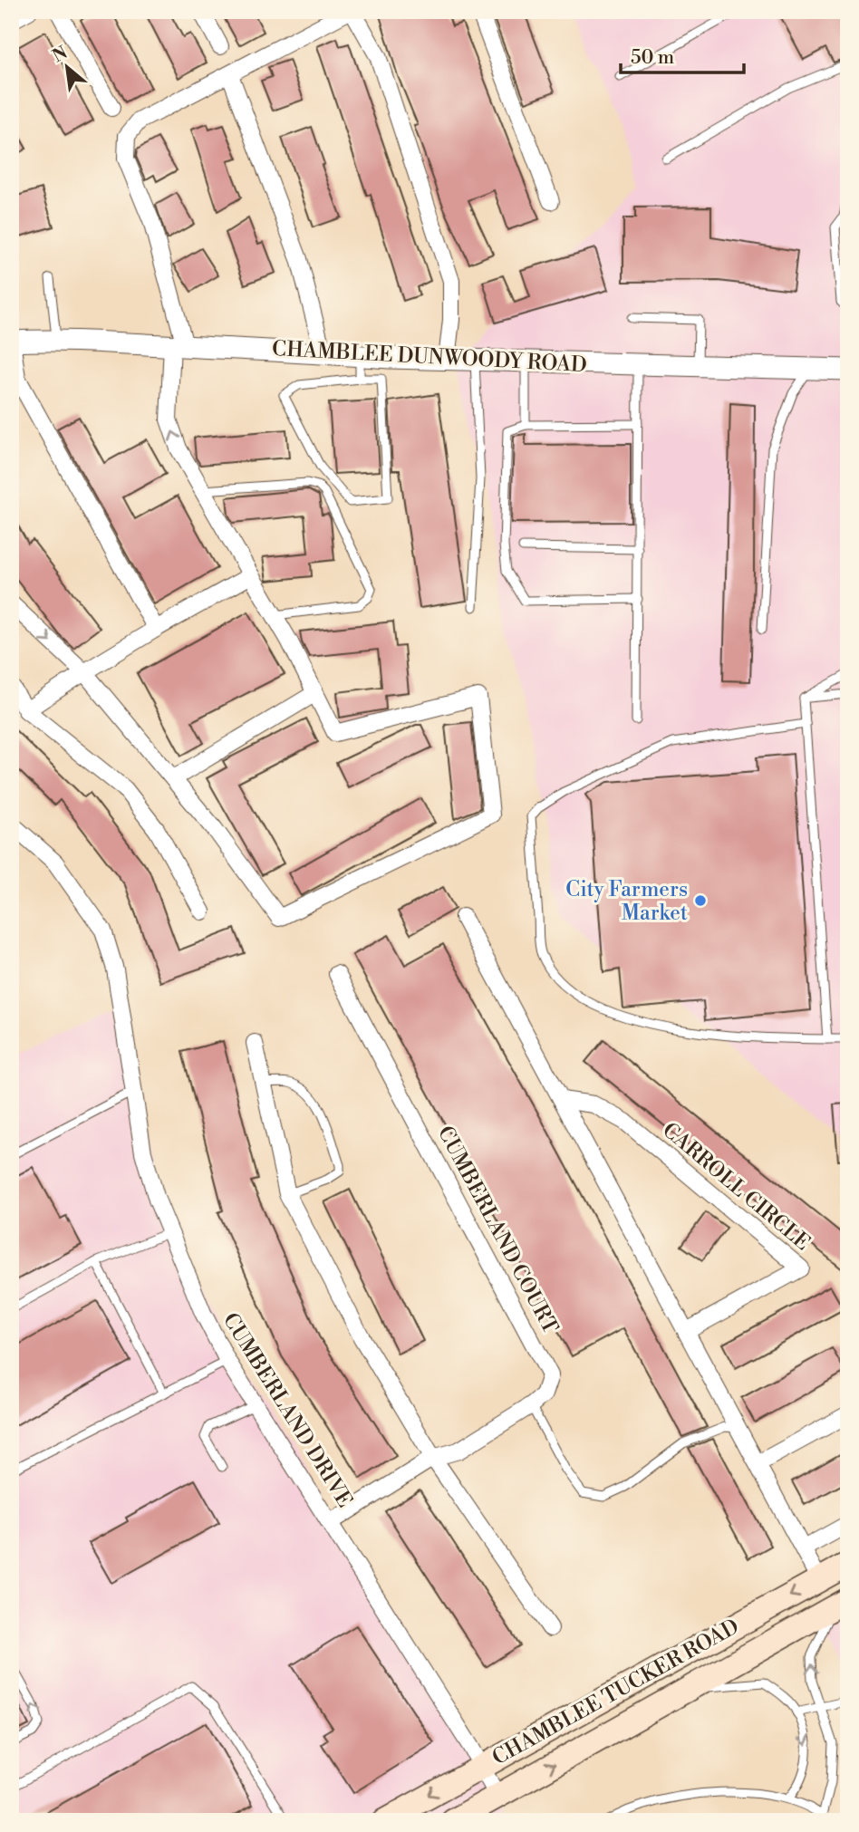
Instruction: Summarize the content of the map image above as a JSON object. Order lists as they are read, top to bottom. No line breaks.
{"streets":{"main road":["CHAMBLEE TUCKER ROAD"],"street":["CHAMBLEE DUNWOODY ROAD","CARROLL CIRCLE","CUMBERLAND COURT","CUMBERLAND DRIVE"]},"crossings":[["CUMBERLAND COURT","CUMBERLAND DRIVE"],["CUMBERLAND DRIVE","CHAMBLEE TUCKER ROAD"]],"places":["City Farmers Market"],"scale_bar":"50 m","north":"top left"}
